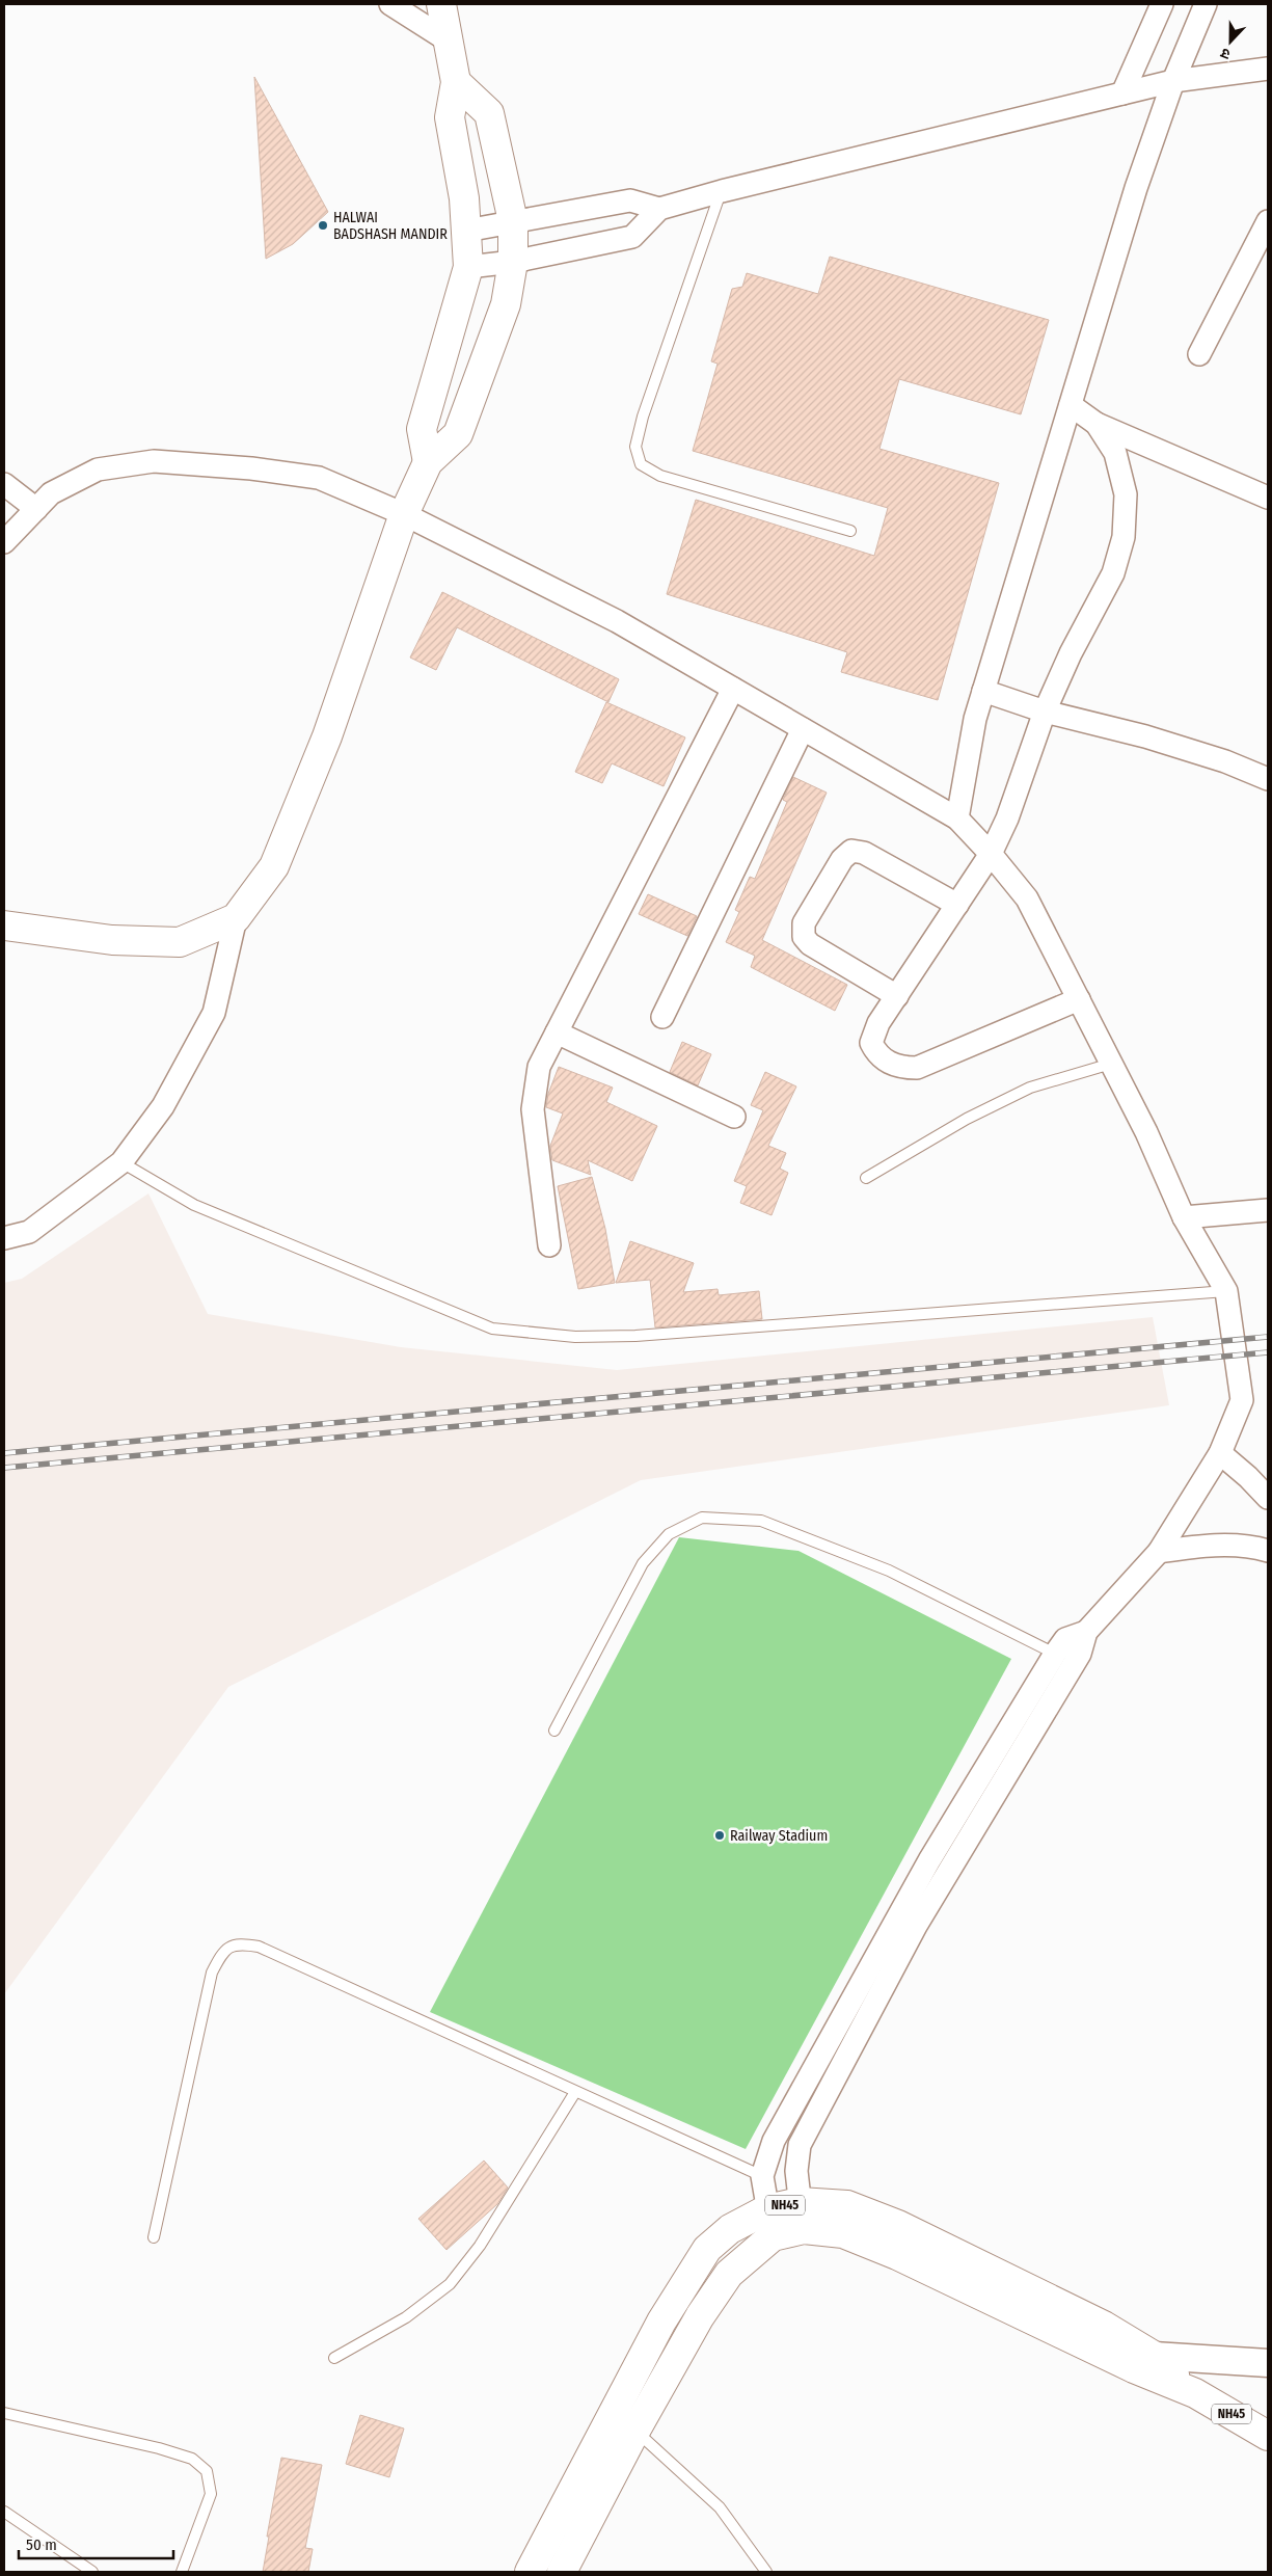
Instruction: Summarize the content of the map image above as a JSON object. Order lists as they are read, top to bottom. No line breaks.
{"streets":{"main road":["NH45"]},"places":["HALWAI BADSHASH MANDIR","Railway Stadium"],"scale_bar":"50 m","north":"bottom"}
